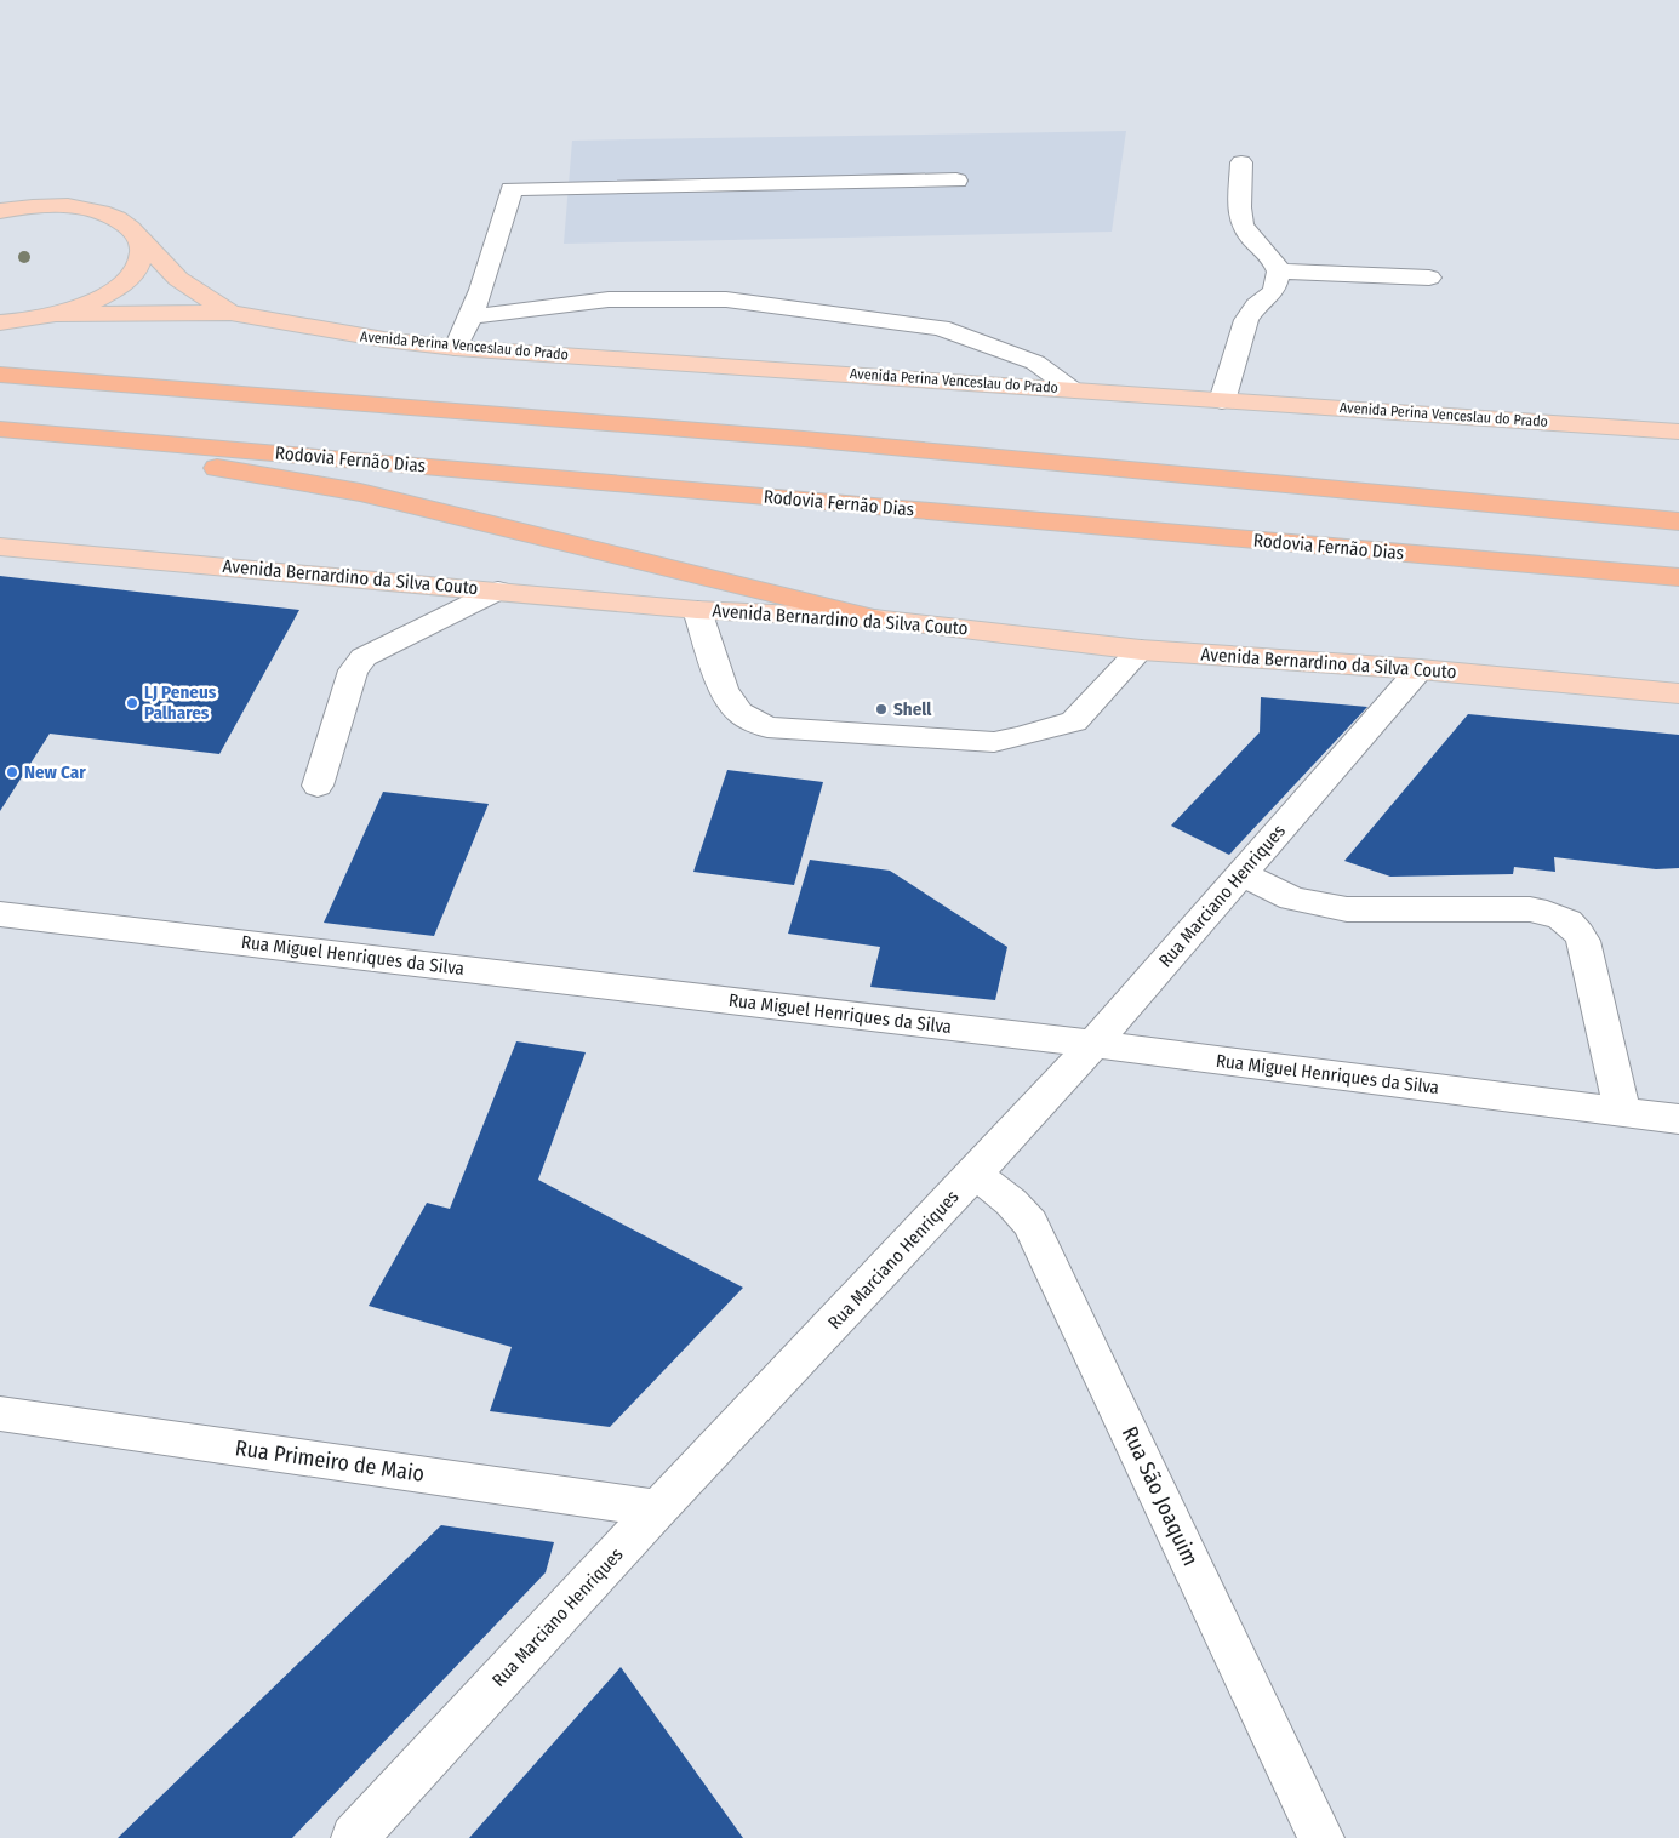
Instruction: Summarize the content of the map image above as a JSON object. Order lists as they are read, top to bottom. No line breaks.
{"streets":{"highway":["Rodovia Fernão Dias"],"main road":["Avenida Perina Venceslau do Prado","Avenida Bernardino da Silva Couto"],"street":["Rua Marciano Henriques","Rua Miguel Henriques da Silva","Rua Primeiro de Maio","Rua São Joaquim"]},"crossings":[["Avenida Bernardino da Silva Couto","Rua Marciano Henriques"],["Rua Marciano Henriques","Rua Miguel Henriques da Silva"],["Rua Marciano Henriques","Rua Primeiro de Maio"],["Rua Marciano Henriques","Rua São Joaquim"]],"places":["LJ Peneus Palhares","Shell","New Car"]}
